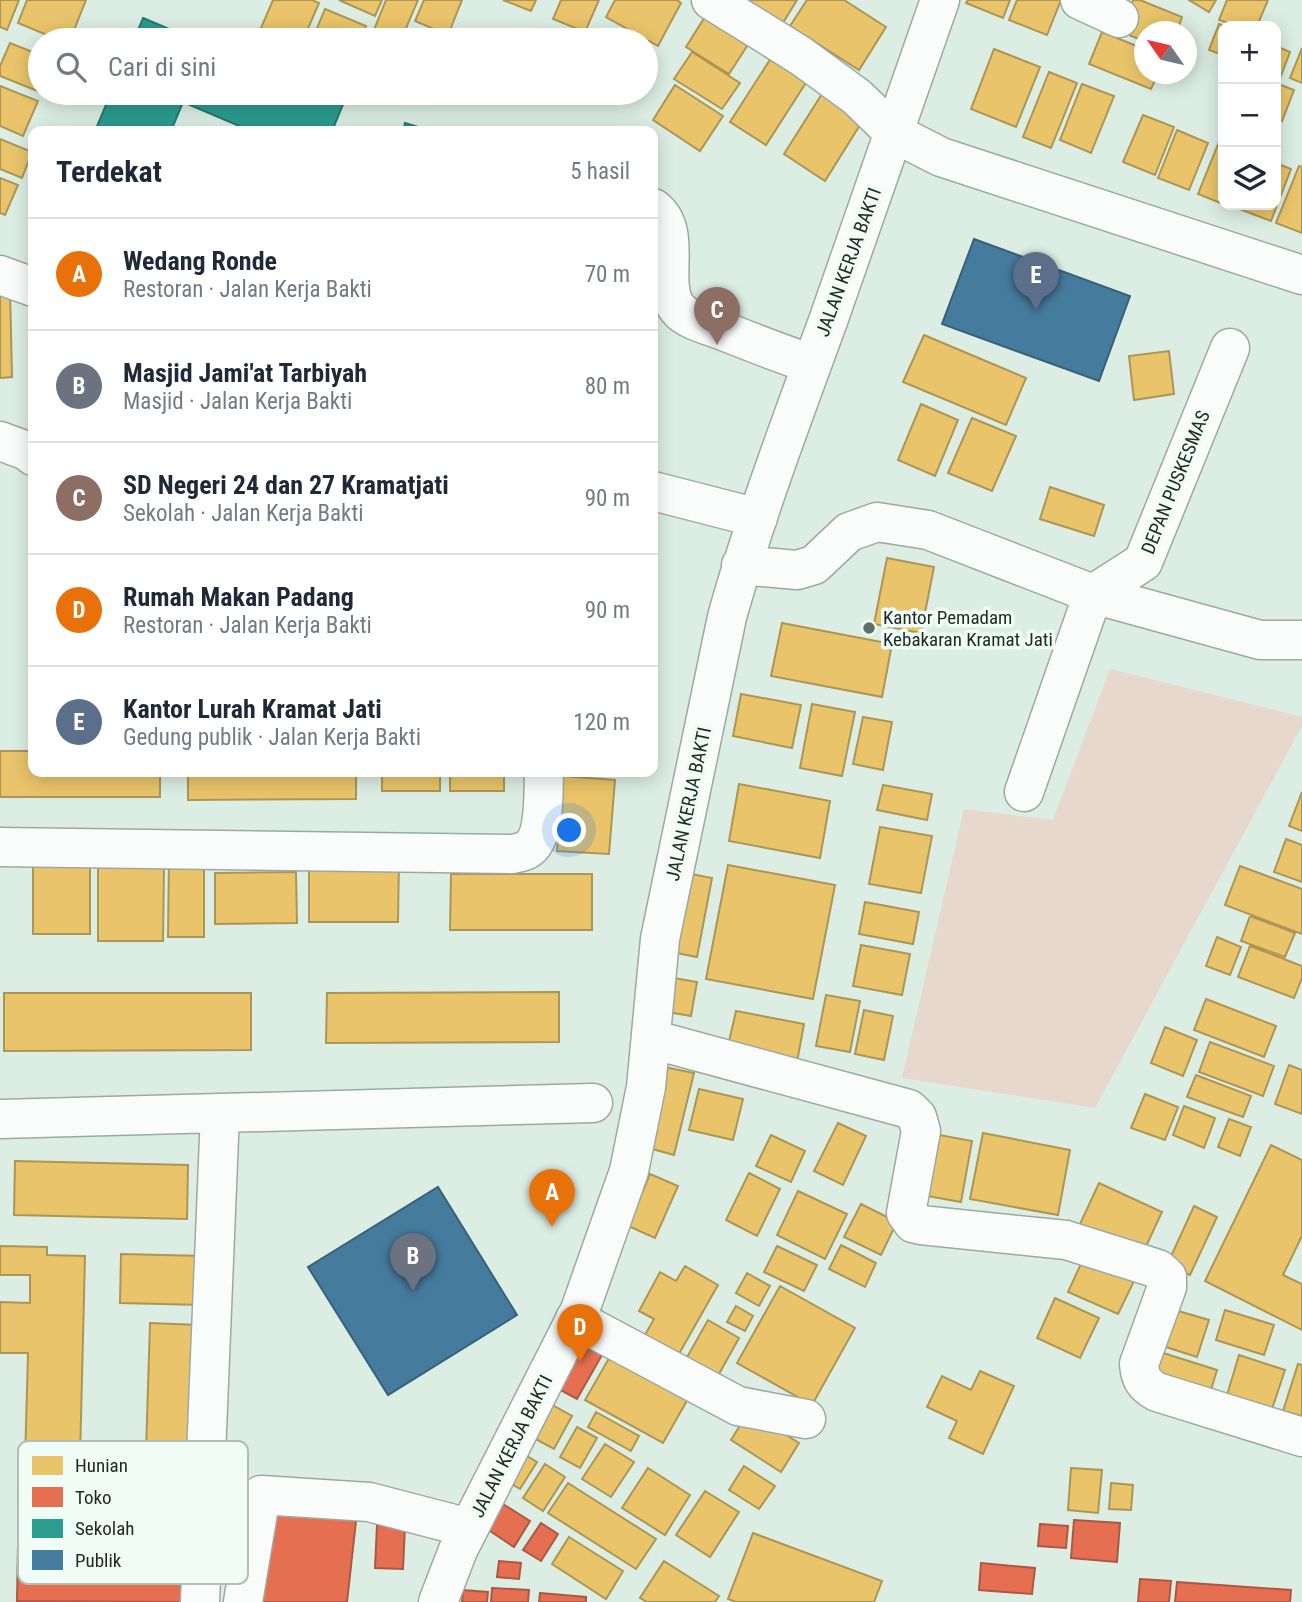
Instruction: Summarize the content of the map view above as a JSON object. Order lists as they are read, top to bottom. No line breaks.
{"streets":{"street":["JALAN KERJA BAKTI","DEPAN PUSKESMAS"]},"places":["Kantor Pemadam Kebakaran Kramat Jati"],"legend":["Hunian","Toko","Sekolah","Publik"],"north":"top left","page":{"map_buttons":["+","−"],"search":"Cari di sini","heading":["Terdekat","5 hasil"],"list":[{"mark":"A","name":"Wedang Ronde","note":"Restoran · Jalan Kerja Bakti","value":"70 m"},{"mark":"B","name":"Masjid Jami'at Tarbiyah","note":"Masjid · Jalan Kerja Bakti","value":"80 m"},{"mark":"C","name":"SD Negeri 24 dan 27 Kramatjati","note":"Sekolah · Jalan Kerja Bakti","value":"90 m"},{"mark":"D","name":"Rumah Makan Padang","note":"Restoran · Jalan Kerja Bakti","value":"90 m"},{"mark":"E","name":"Kantor Lurah Kramat Jati","note":"Gedung publik · Jalan Kerja Bakti","value":"120 m"}],"pins":["E","C","A","B","D"]}}
